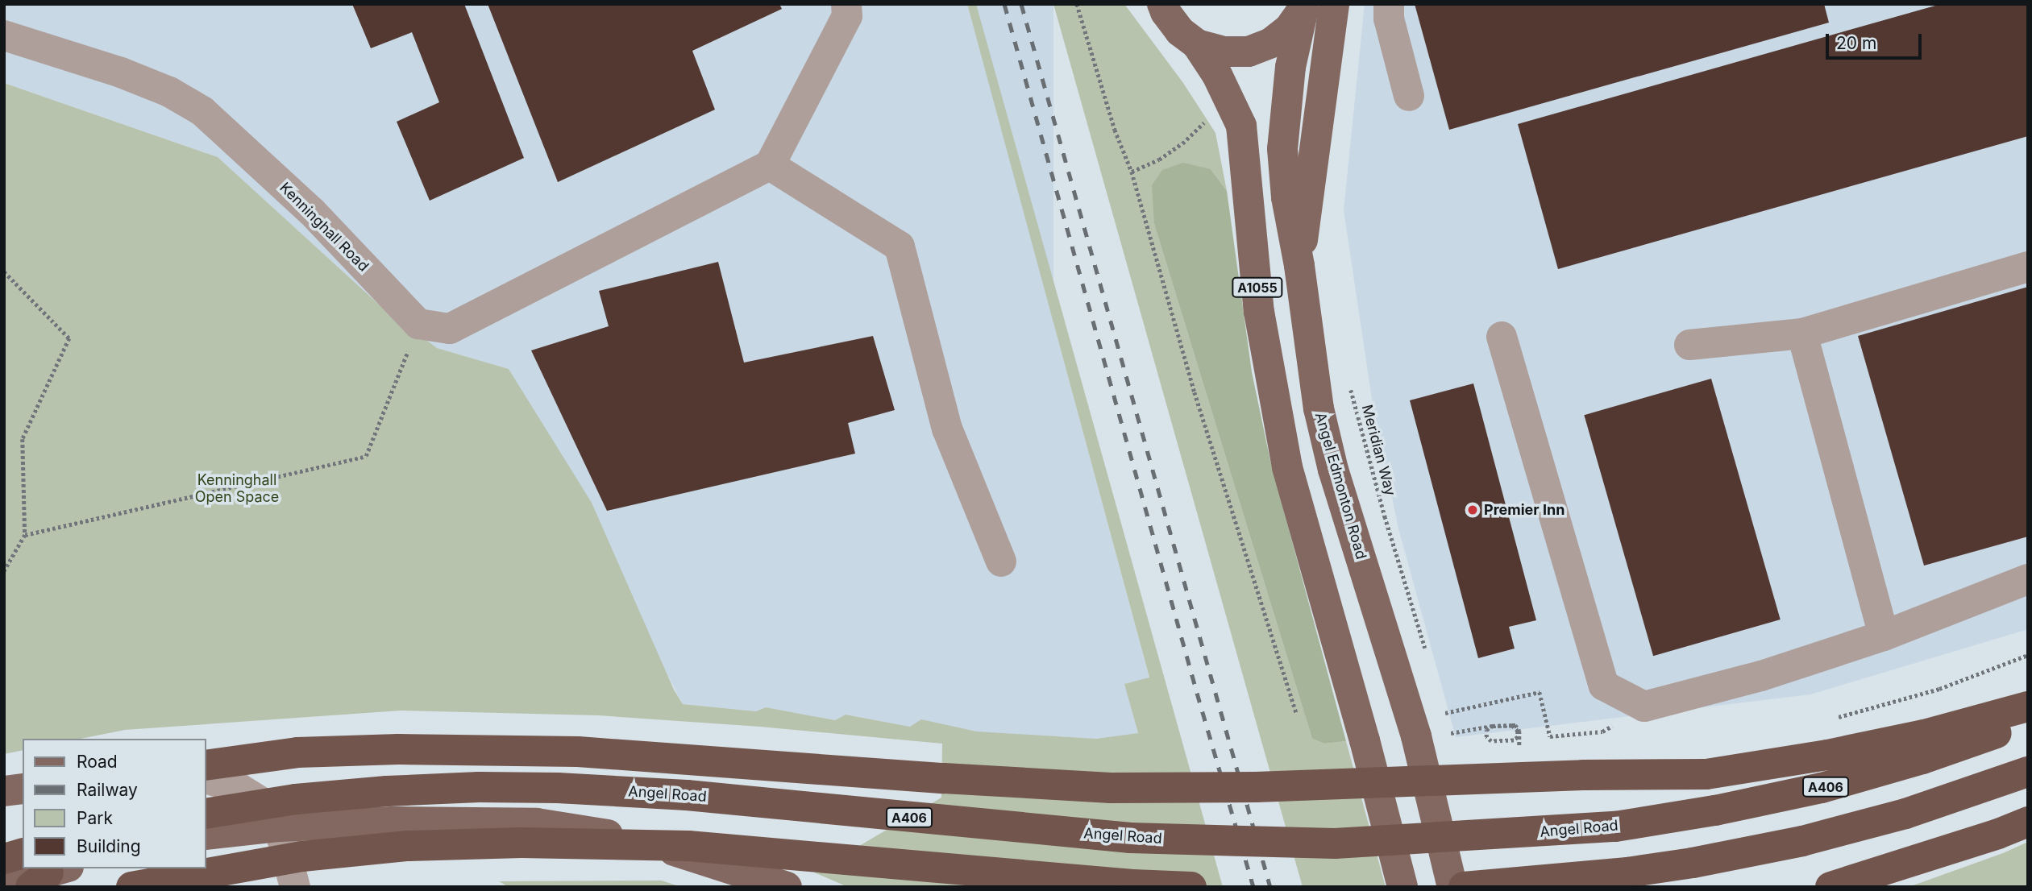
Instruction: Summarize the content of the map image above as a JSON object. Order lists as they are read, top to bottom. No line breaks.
{"streets":{"highway":["A406","Angel Road"],"main road":["A1055","Angel Edmonton Road"],"street":["Kenninghall Road"],"path":["Meridian Way"]},"crossings":[["A1055","Angel Edmonton Road"]],"parks":["Kenninghall Open Space"],"places":["Premier Inn"],"legend":["Road","Railway","Park","Building"],"scale_bar":"20 m"}
